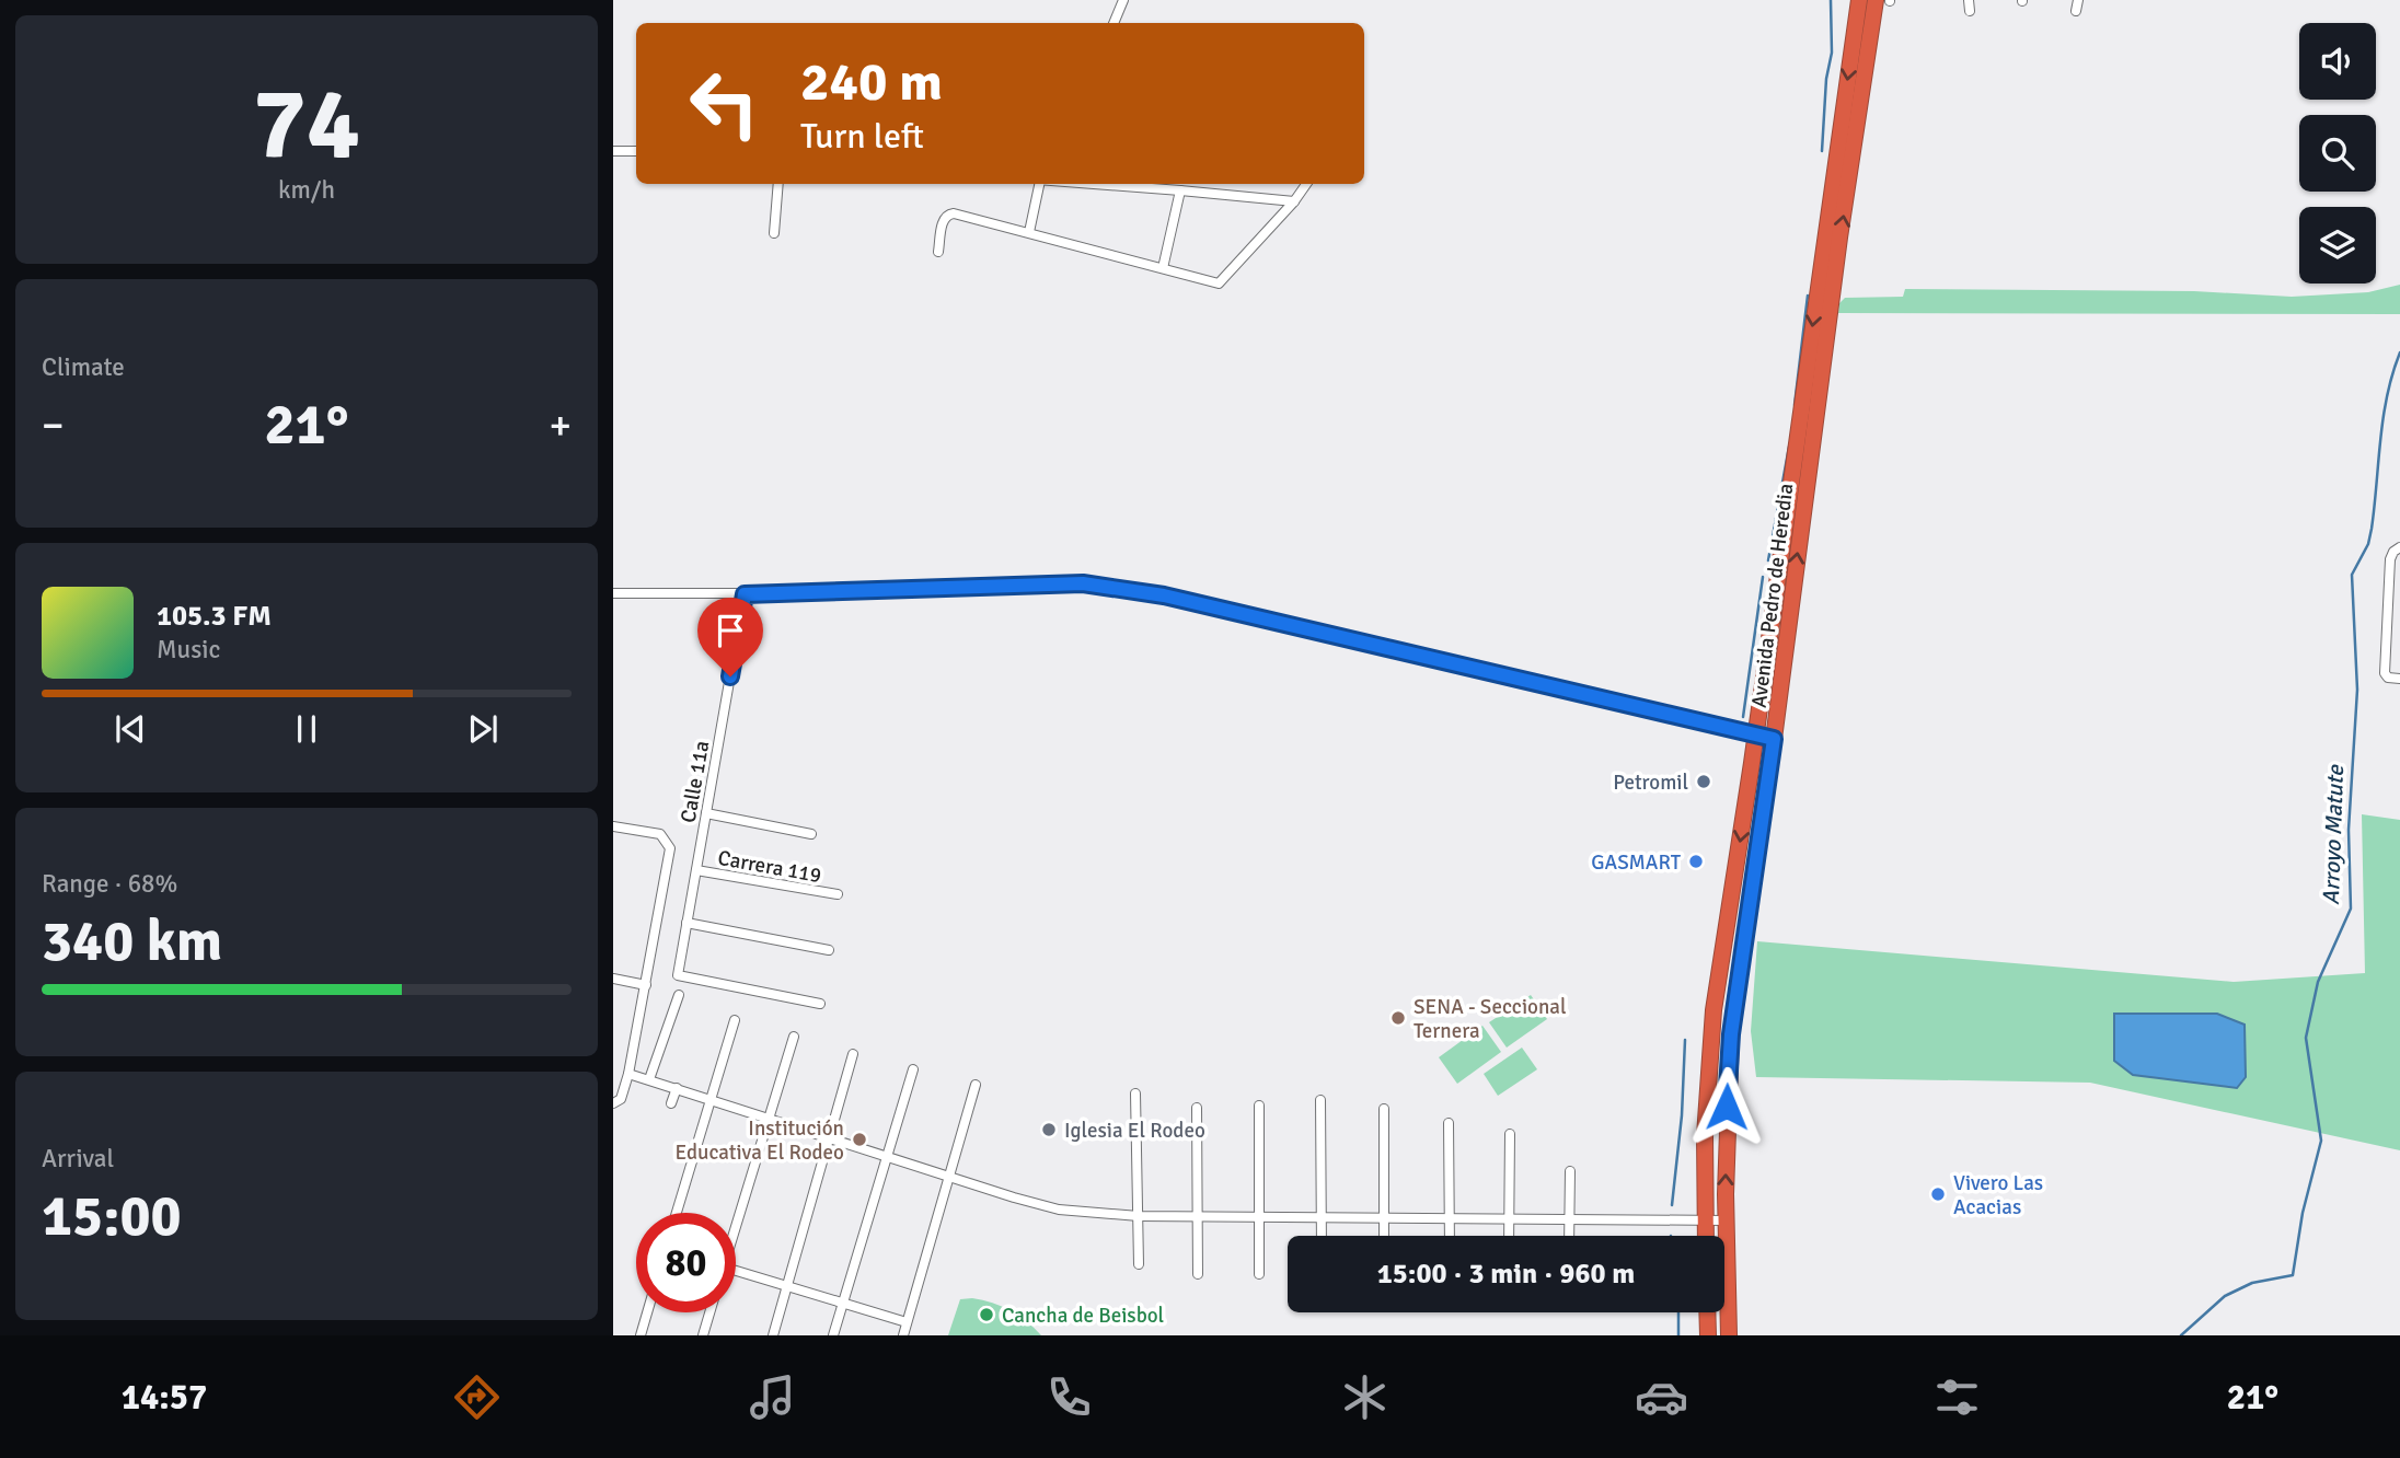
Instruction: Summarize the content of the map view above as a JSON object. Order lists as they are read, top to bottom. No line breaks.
{"streets":{"highway":["Avenida Pedro de Heredia"],"street":["Calle 11a","Carrera 119"]},"crossings":[["Calle 11a","Carrera 119"]],"water":["Arroyo Matute"],"places":["Petromil","GASMART","SENA - Seccional Ternera","Iglesia El Rodeo","Institución Educativa El Rodeo","Vivero Las Acacias","Cancha de Beisbol"],"page":{"tile":[["74","km/h"],"Climate",["Range · 68%","340 km"],["Arrival","15:00"]],"turn":["240 m","Turn left"],"heat":["−","21°","+"],"song":["105.3 FM","Music"],"limit":"80","trip":"15:00 · 3 min · 960 m","tabs":["14:57","21°"]}}
